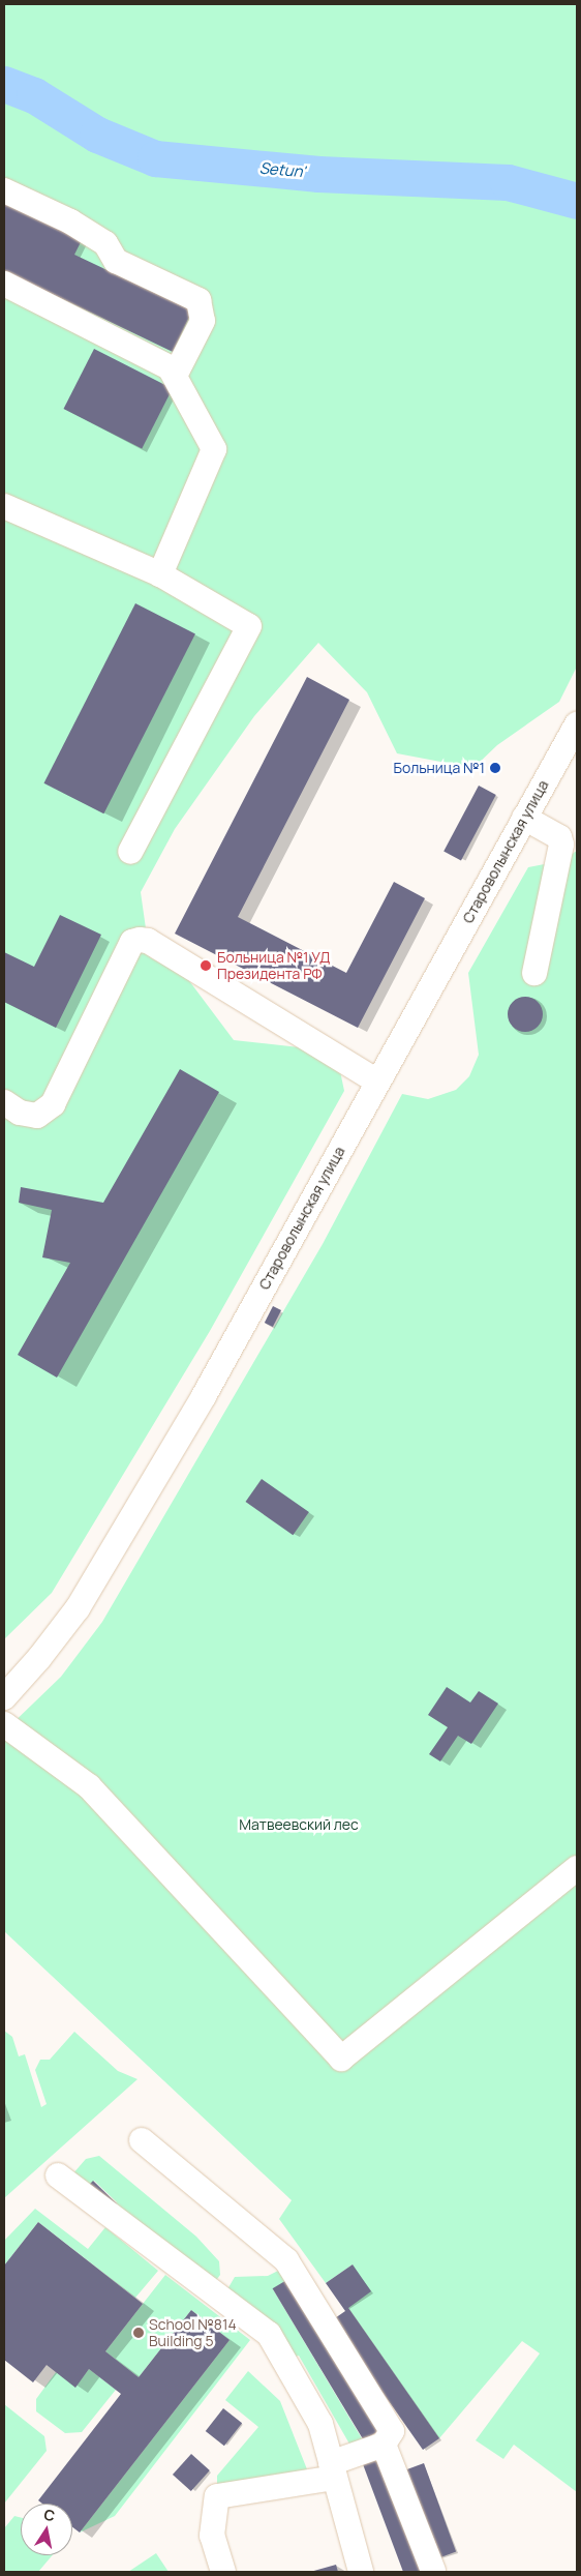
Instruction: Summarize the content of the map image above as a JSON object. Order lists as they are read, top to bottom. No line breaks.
{"streets":{"street":["Староволынская улица"]},"water":["Setun'"],"parks":["Матвеевский лес"],"places":["Больница №1","Больница №1 УД Президента РФ","School №814 Building 5"],"north":"top"}
